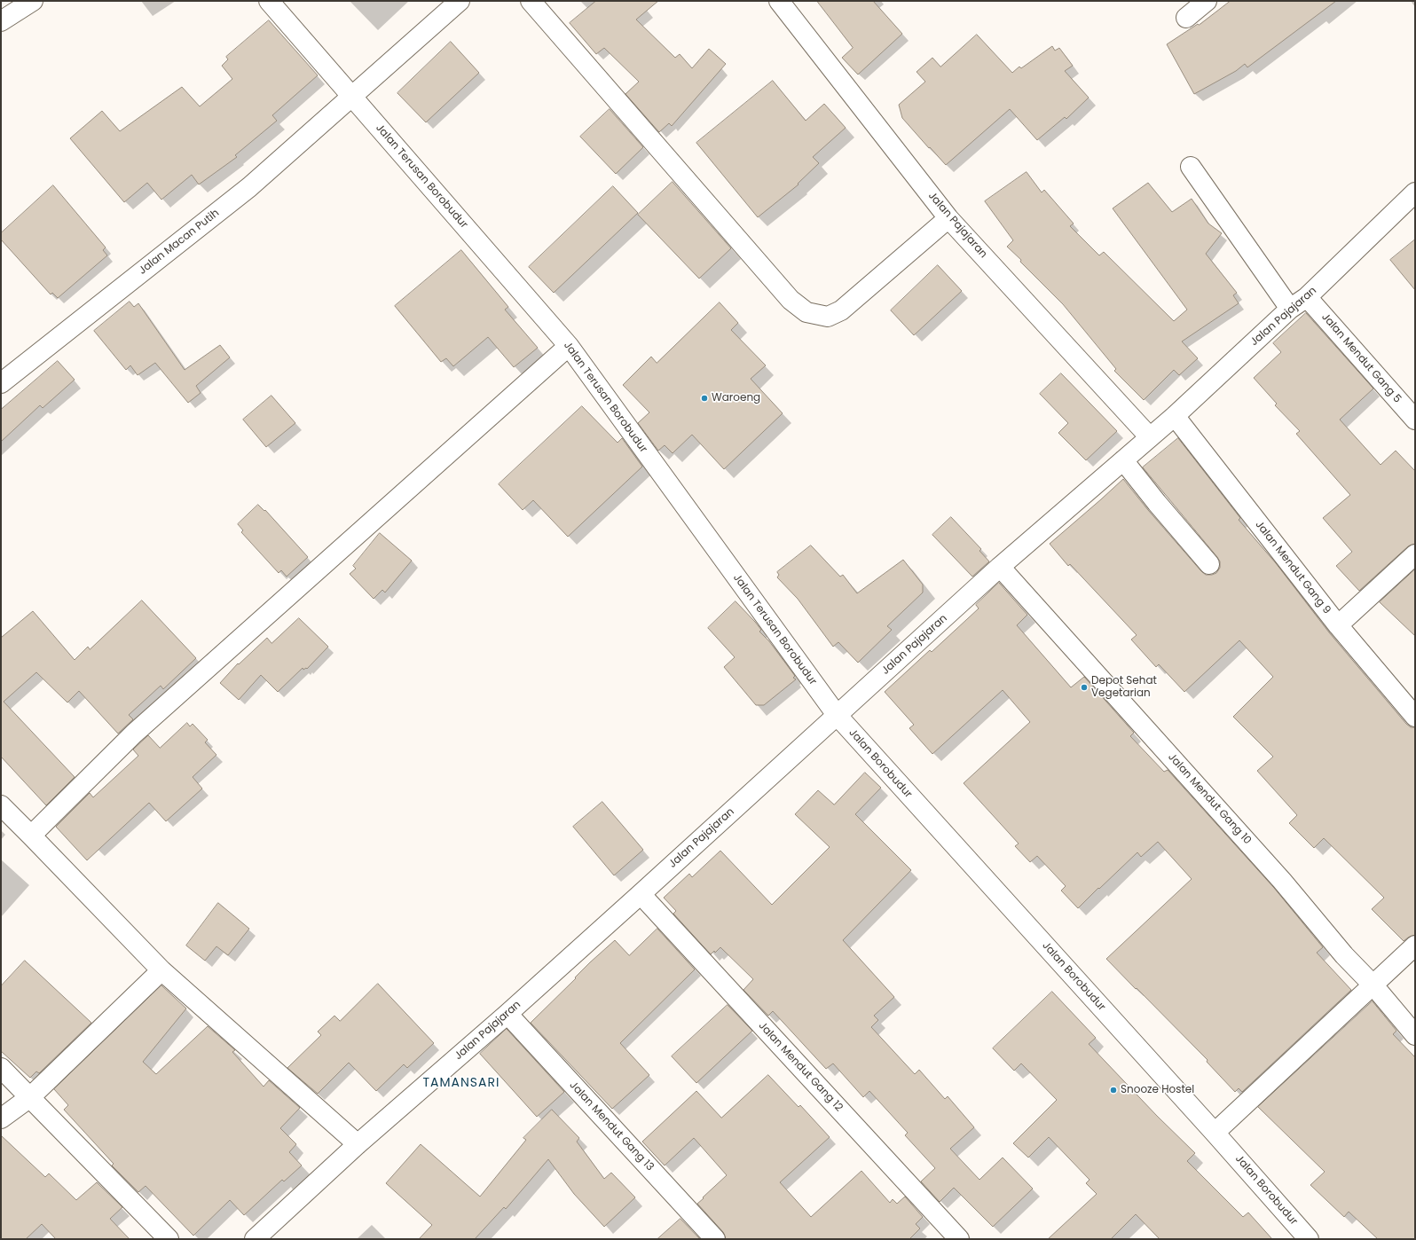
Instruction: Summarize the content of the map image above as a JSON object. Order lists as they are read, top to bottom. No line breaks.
{"streets":{"street":["Jalan Terusan Borobudur","Jalan Pajajaran","Jalan Macan Putih","Jalan Mendut Gang 5","Jalan Mendut Gang 9","Jalan Borobudur","Jalan Mendut Gang 10","Jalan Mendut Gang 12","Jalan Mendut Gang 13"]},"crossings":[["Jalan Terusan Borobudur","Jalan Pajajaran"],["Jalan Terusan Borobudur","Jalan Macan Putih"],["Jalan Terusan Borobudur","Jalan Borobudur"],["Jalan Pajajaran","Jalan Mendut Gang 5"],["Jalan Pajajaran","Jalan Mendut Gang 9"],["Jalan Pajajaran","Jalan Borobudur"],["Jalan Pajajaran","Jalan Mendut Gang 10"],["Jalan Pajajaran","Jalan Mendut Gang 12"],["Jalan Pajajaran","Jalan Mendut Gang 13"]],"districts":["TAMANSARI"],"places":["Waroeng","Depot Sehat Vegetarian","Snooze Hostel"]}
